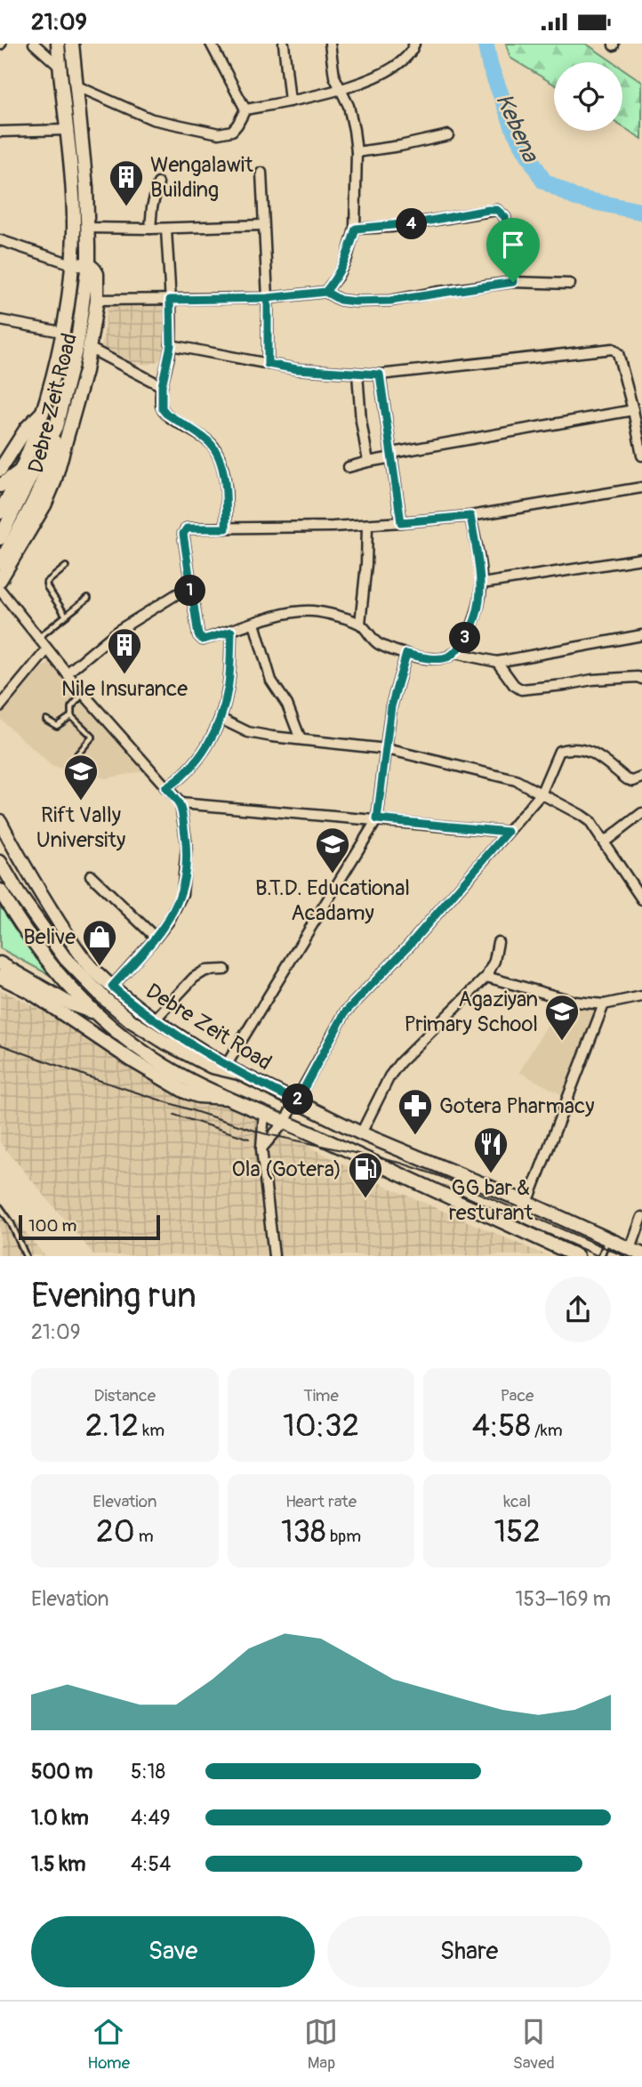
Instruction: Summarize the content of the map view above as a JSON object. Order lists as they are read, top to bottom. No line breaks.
{"streets":{"main road":["Debre Zeit Road"]},"water":["Kebena"],"places":{"building":["Wengalawit Building","Nile Insurance"],"school or university":["Rift Vally University","B.T.D. Educational Acadamy","Agaziyan Primary School"],"shop":["Belive"],"pharmacy":["Gotera Pharmacy"],"restaurant":["GG bar & resturant"],"fuel station":["Ola (Gotera)"]},"scale_bar":"100 m","page":{"status":"21:09","pins":["4","1","3","2"],"scale":"100 m","heading":["Evening run","21:09"],"stats":[["Distance","2.12 km"],["Time","10:32"],["Pace","4:58 /km"],["Elevation","20 m"],["Heart rate","138 bpm"],["kcal","152"]],"chart":["Elevation","153–169 m"],"list":[{"name":"500 m","note":"5:18"},{"name":"1.0 km","note":"4:49"},{"name":"1.5 km","note":"4:54"}],"buttons":["Save","Share"],"tabs":["Home","Map","Saved"]}}
